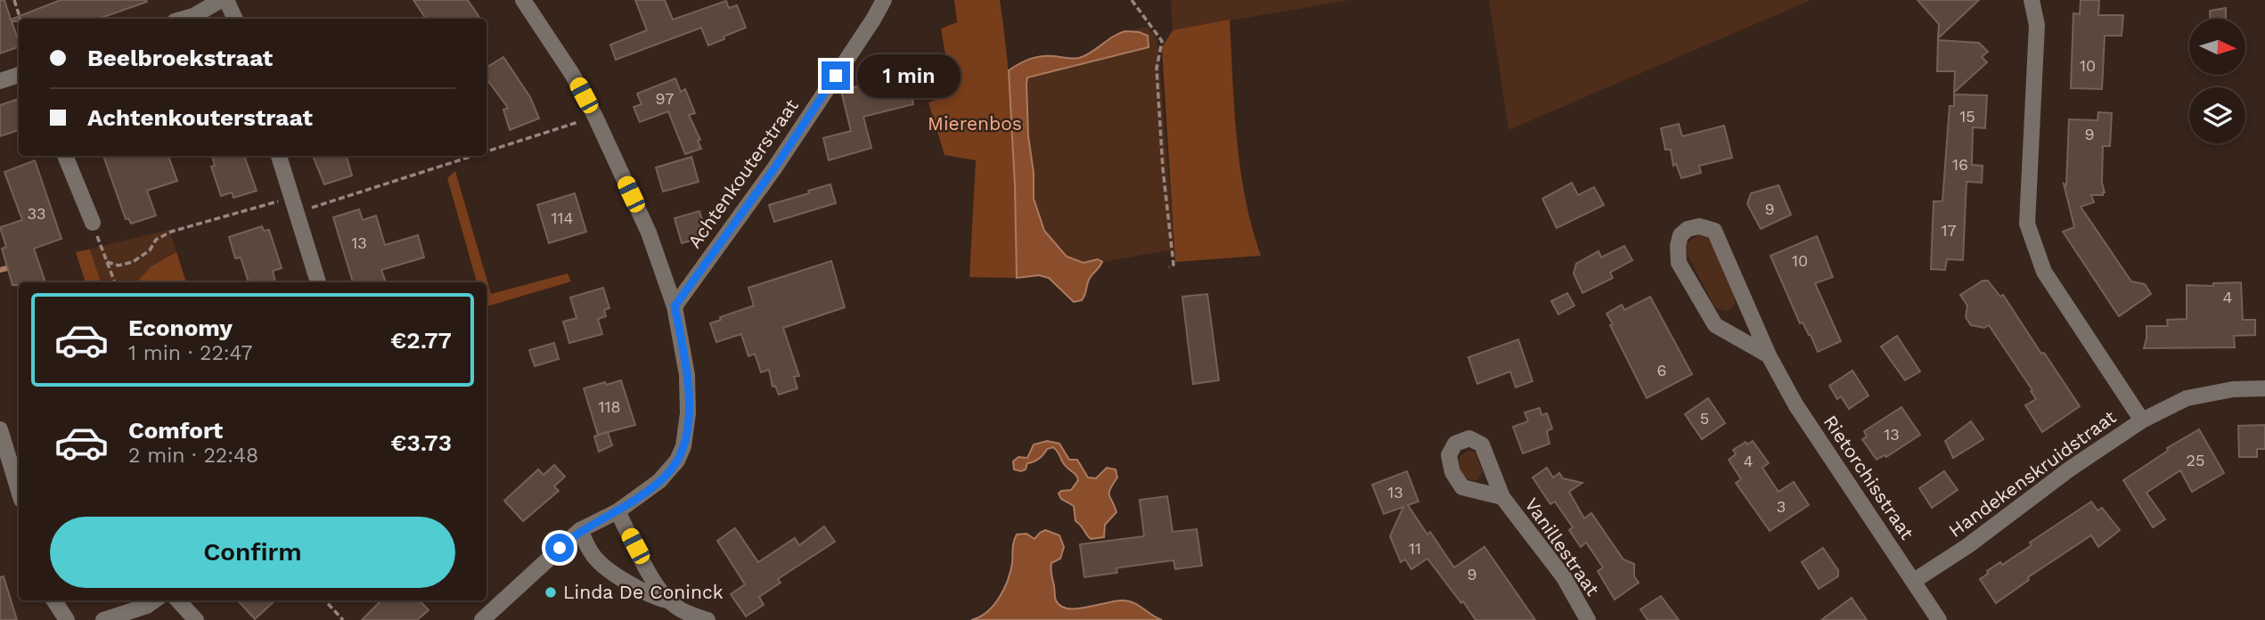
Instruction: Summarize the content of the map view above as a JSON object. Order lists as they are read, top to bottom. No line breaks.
{"streets":{"street":["Achtenkouterstraat","Handekenskruidstraat","Rietorchisstraat","Vanillestraat"]},"crossings":[["Handekenskruidstraat","Rietorchisstraat"]],"parks":["Mierenbos"],"places":["Linda De Coninck"],"house_numbers":["10","97","15","9","16","9","33","114","17","13","10","4","6","118","5","13","25","4","13","3","11","9"],"north":"right","page":{"banner":["Beelbroekstraat","Achtenkouterstraat"],"bubble":"1 min","list":[{"name":"Economy","note":"1 min · 22:47","value":"€2.77"},{"name":"Comfort","note":"2 min · 22:48","value":"€3.73"}],"buttons":"Confirm"}}
